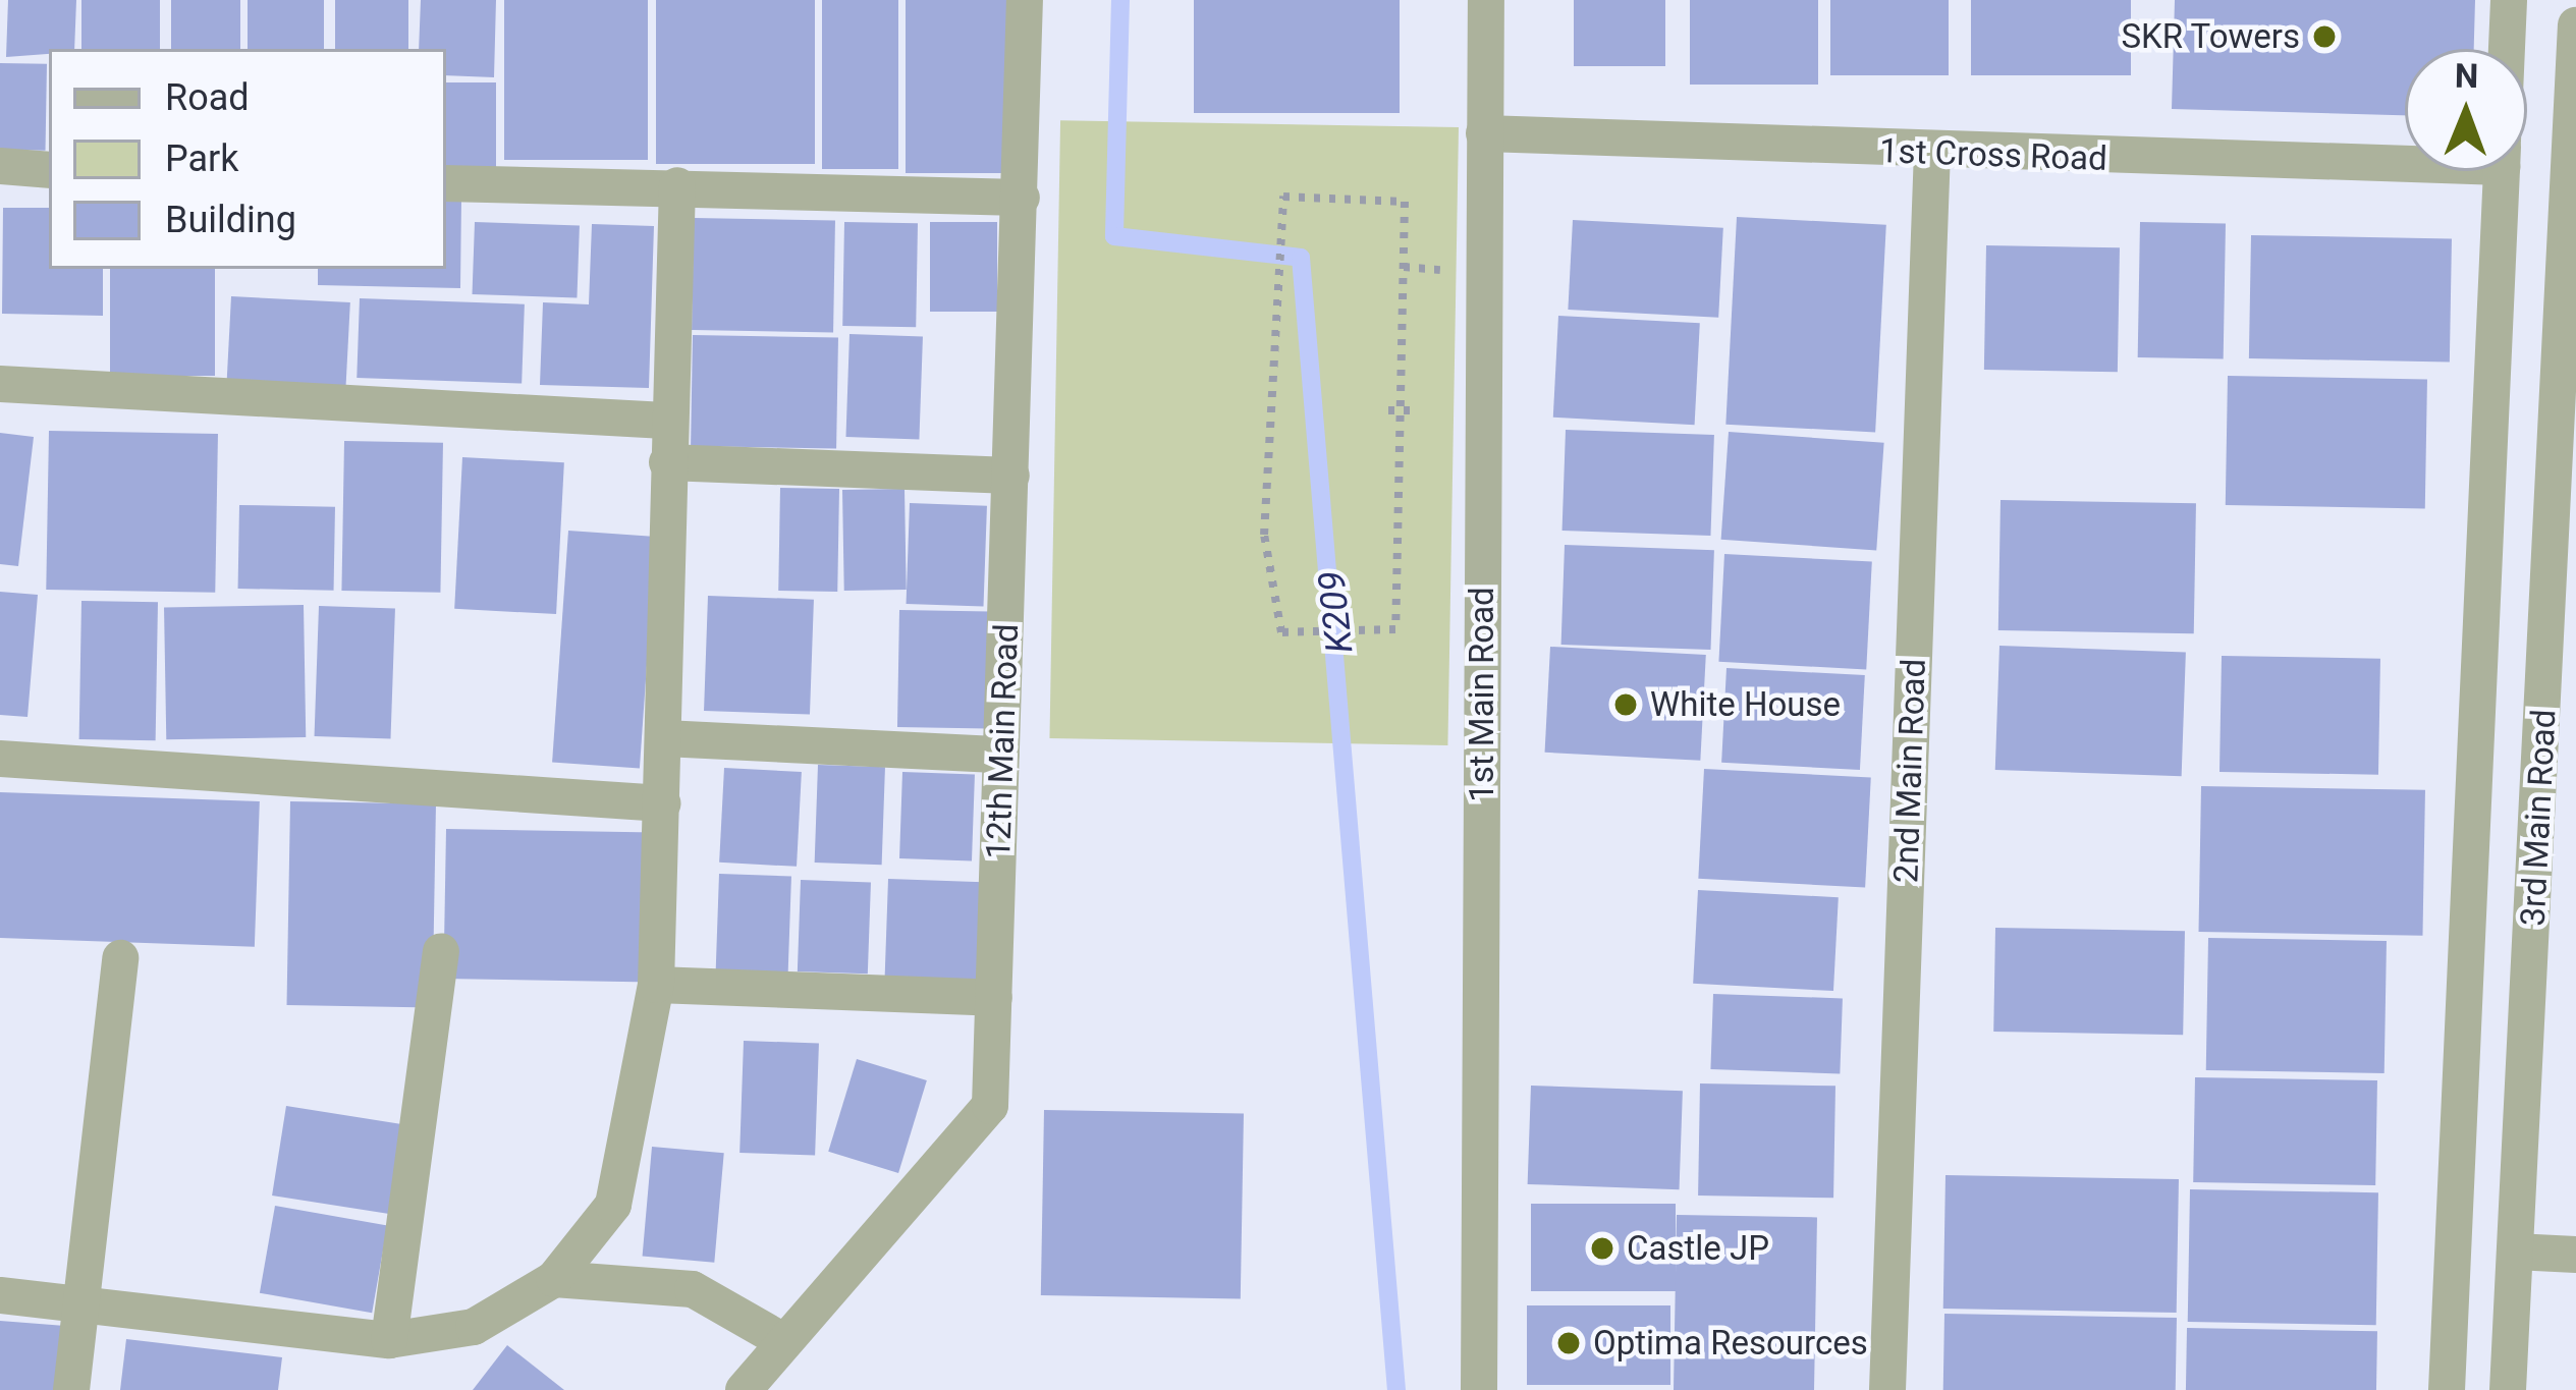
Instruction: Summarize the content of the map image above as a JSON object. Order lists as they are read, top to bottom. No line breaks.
{"streets":{"street":["1st Cross Road","1st Main Road","12th Main Road","2nd Main Road","3rd Main Road"]},"crossings":[["1st Cross Road","1st Main Road"],["1st Cross Road","2nd Main Road"]],"water":["K209"],"places":["SKR Towers","White House","Castle JP","Optima Resources"],"legend":["Road","Park","Building"],"north":"top"}
